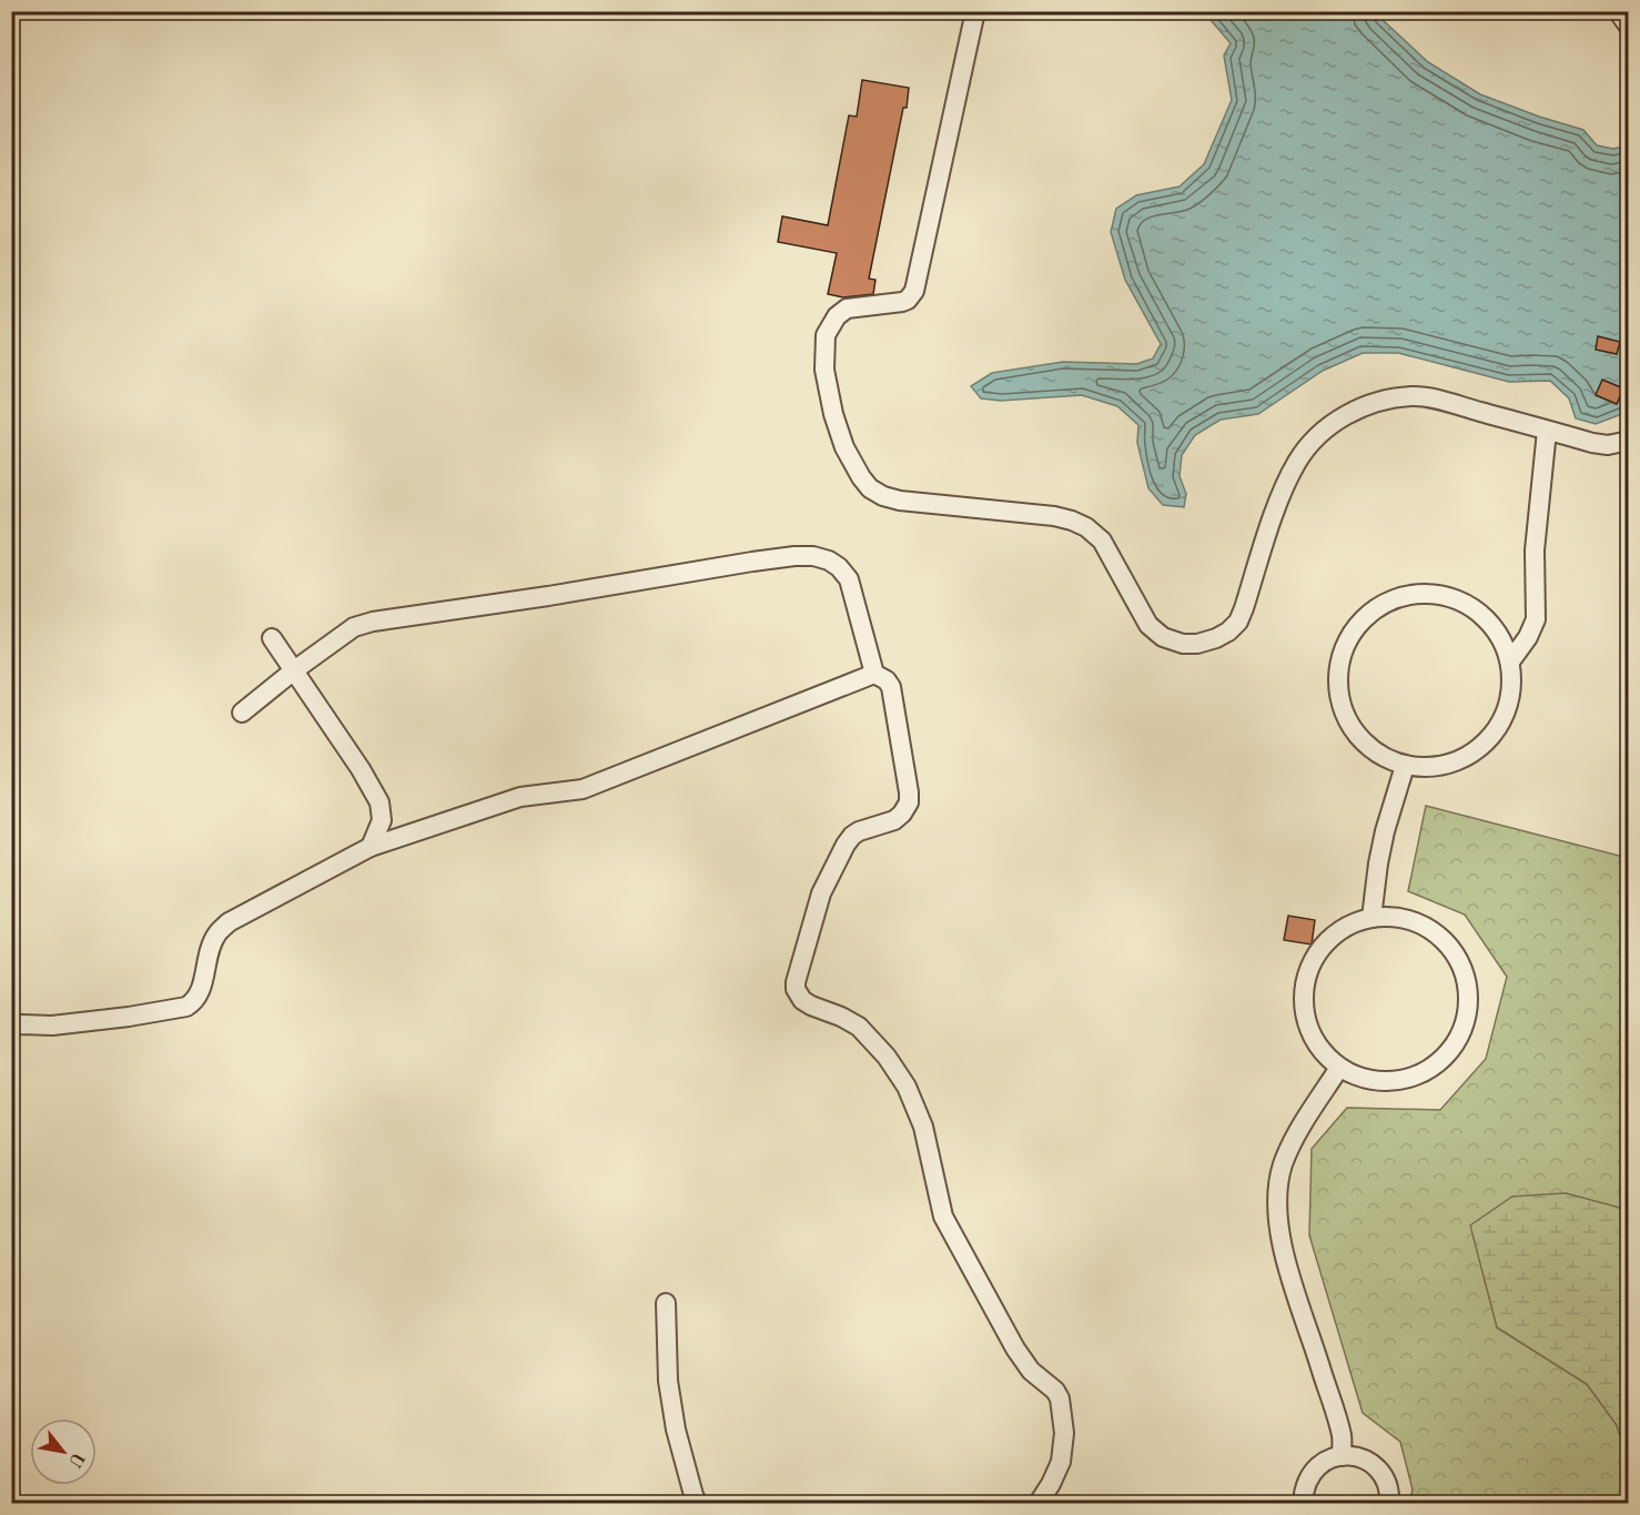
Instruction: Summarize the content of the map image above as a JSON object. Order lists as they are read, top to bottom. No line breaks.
{"north":"bottom right"}
